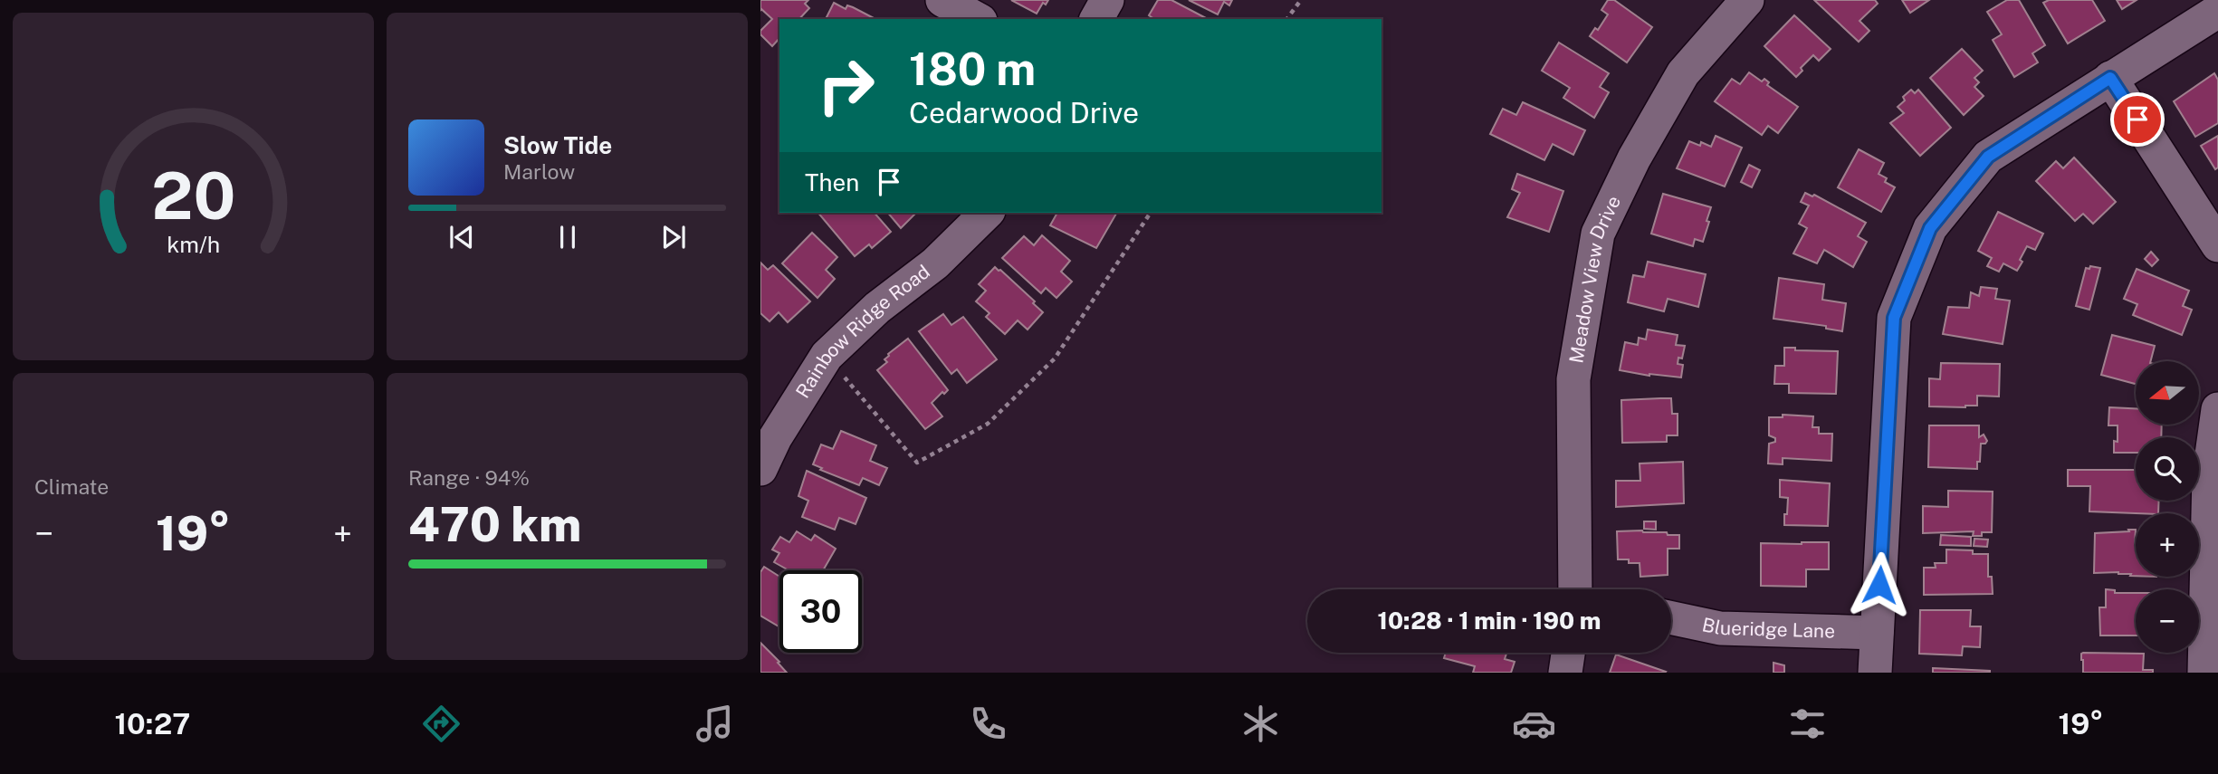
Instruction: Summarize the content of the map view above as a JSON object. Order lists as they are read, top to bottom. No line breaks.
{"streets":{"street":["Meadow View Drive","Rainbow Ridge Road","Blueridge Lane"]},"north":"left","page":{"turn":["180 m","Cedarwood Drive"],"song":["Slow Tide","Marlow"],"then":"Then","map_buttons":["+","−"],"tile":["Climate",["Range · 94%","470 km"]],"heat":["−","19°","+"],"limit":"30","trip":"10:28 · 1 min · 190 m","tabs":["10:27","19°"],"gauge":["20","km/h"]}}
